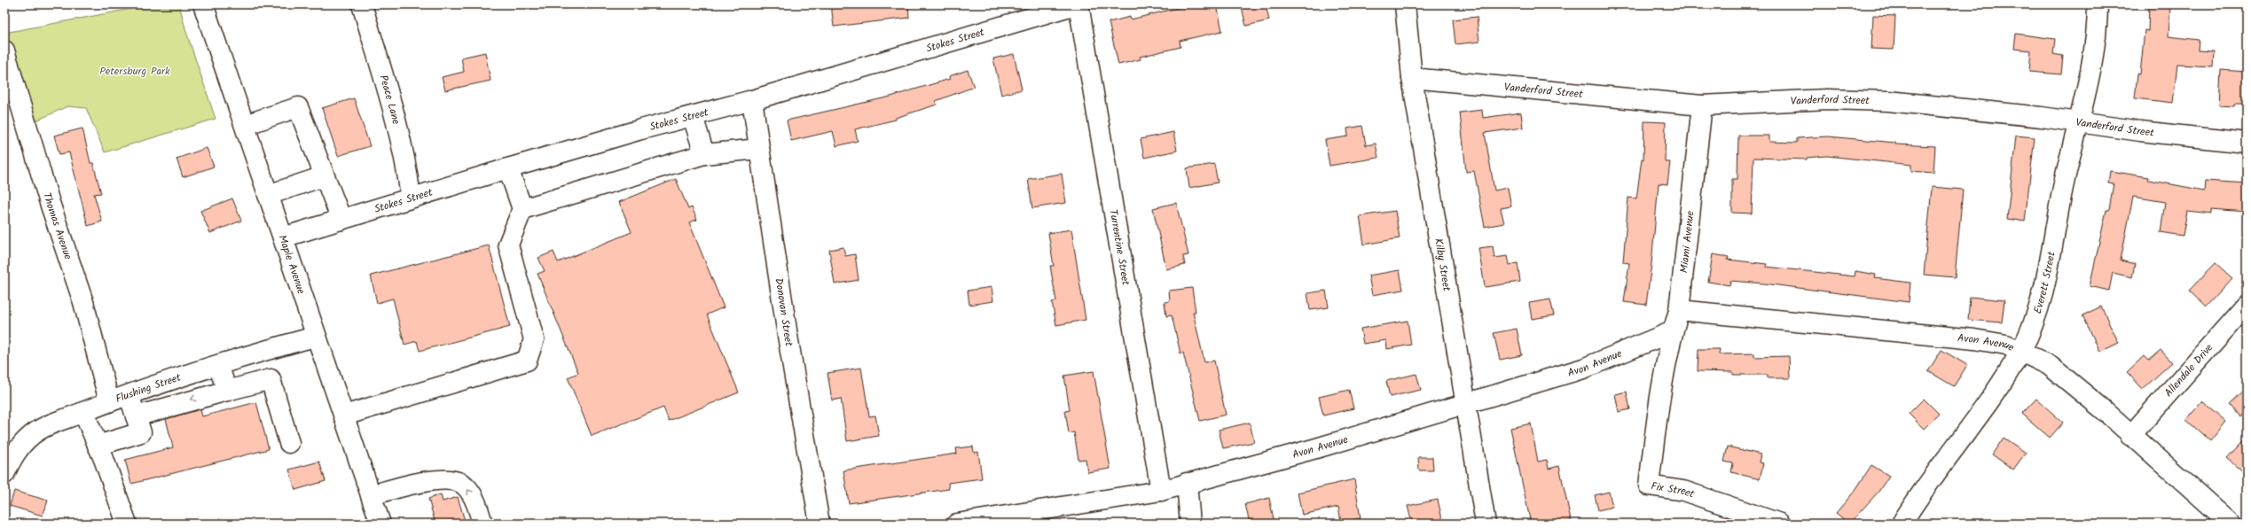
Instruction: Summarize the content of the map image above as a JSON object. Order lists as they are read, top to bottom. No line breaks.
{"streets":{"street":["Stokes Street","Vanderford Street","Peace Lane","Thomas Avenue","Miami Avenue","Turrentine Street","Maple Avenue","Kilby Street","Everett Street","Donovan Street","Avon Avenue","Allendale Drive","Flushing Street","Fix Street"]},"crossings":[["Stokes Street","Peace Lane"],["Stokes Street","Turrentine Street"],["Stokes Street","Maple Avenue"],["Stokes Street","Donovan Street"],["Vanderford Street","Miami Avenue"],["Vanderford Street","Kilby Street"],["Vanderford Street","Everett Street"],["Thomas Avenue","Flushing Street"],["Miami Avenue","Avon Avenue"],["Miami Avenue","Fix Street"],["Turrentine Street","Avon Avenue"],["Maple Avenue","Flushing Street"],["Kilby Street","Avon Avenue"],["Everett Street","Avon Avenue"],["Avon Avenue","Allendale Drive"]],"parks":["Petersburg Park"]}
